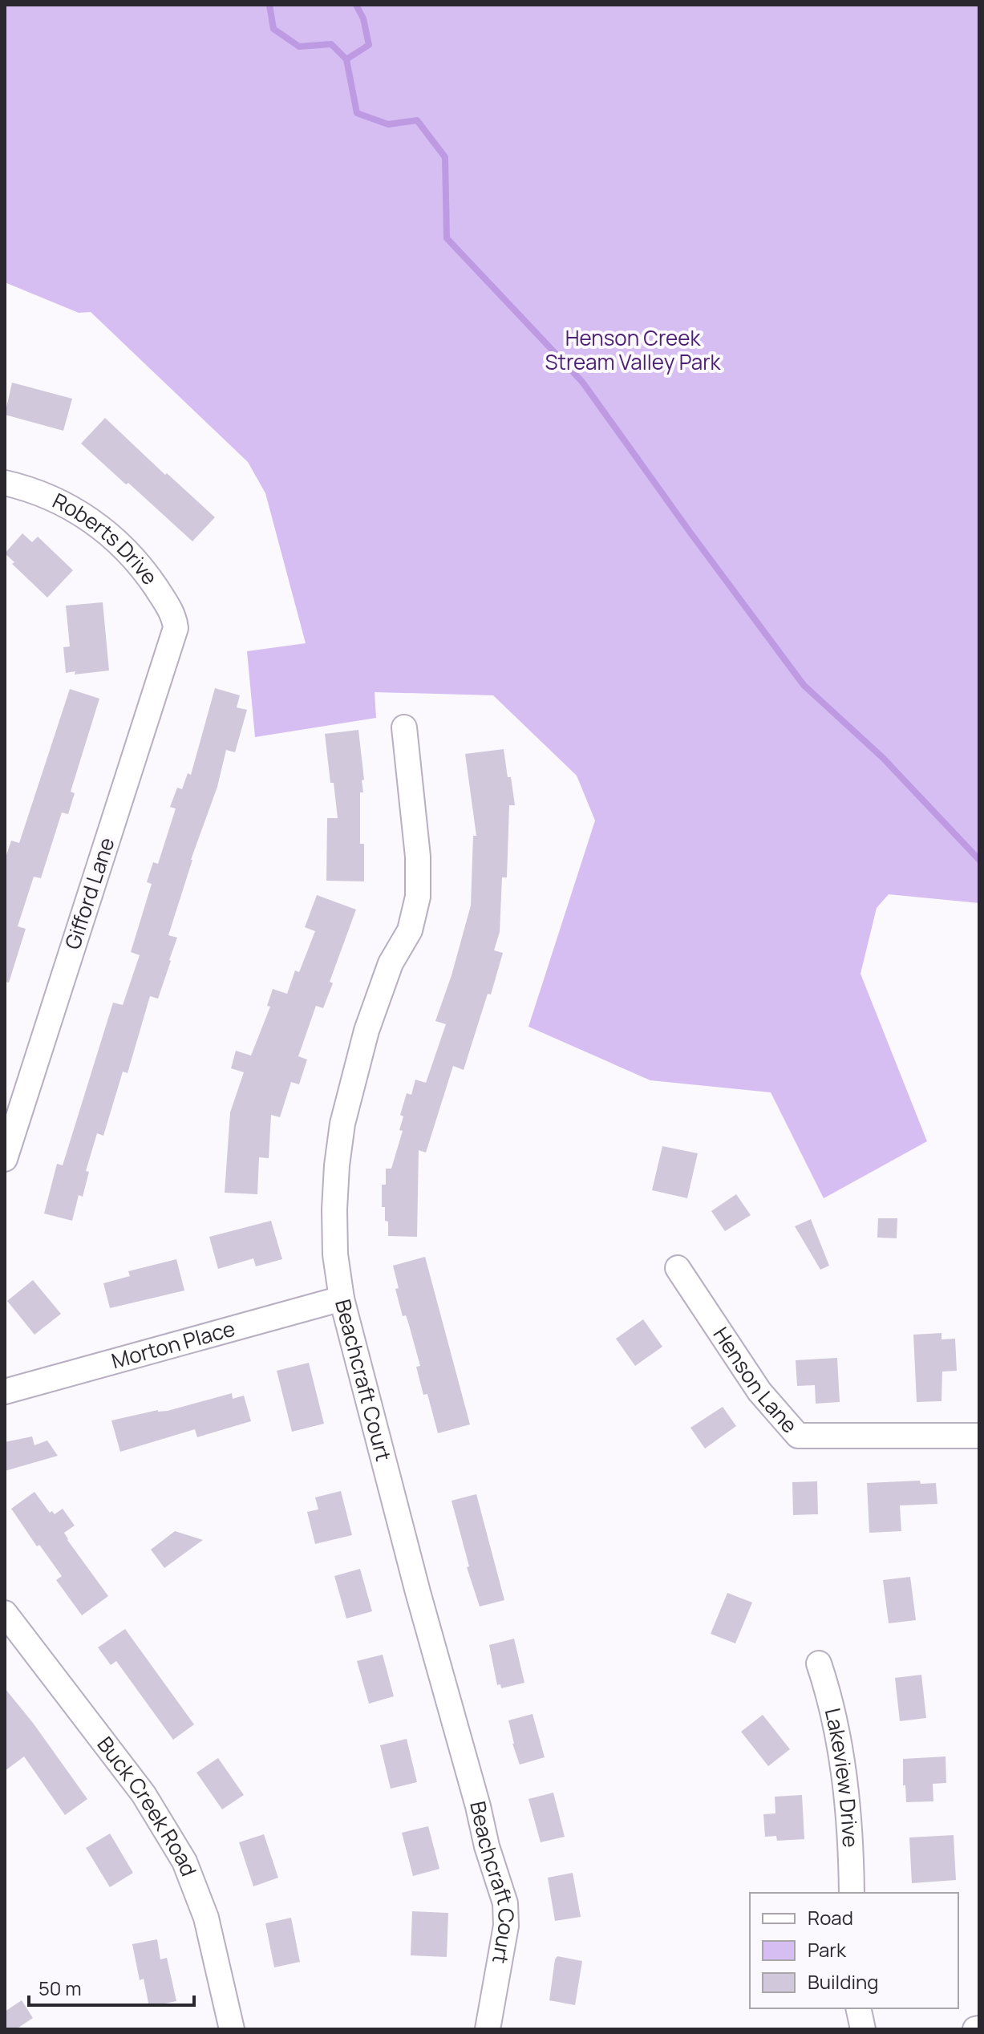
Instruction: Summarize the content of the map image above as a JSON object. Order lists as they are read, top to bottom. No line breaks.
{"streets":{"street":["Roberts Drive","Gifford Lane","Morton Place","Henson Lane","Beachcraft Court","Lakeview Drive","Buck Creek Road"]},"crossings":[["Roberts Drive","Gifford Lane"],["Morton Place","Beachcraft Court"]],"parks":["Henson Creek Stream Valley Park"],"legend":["Road","Park","Building"],"scale_bar":"50 m"}
